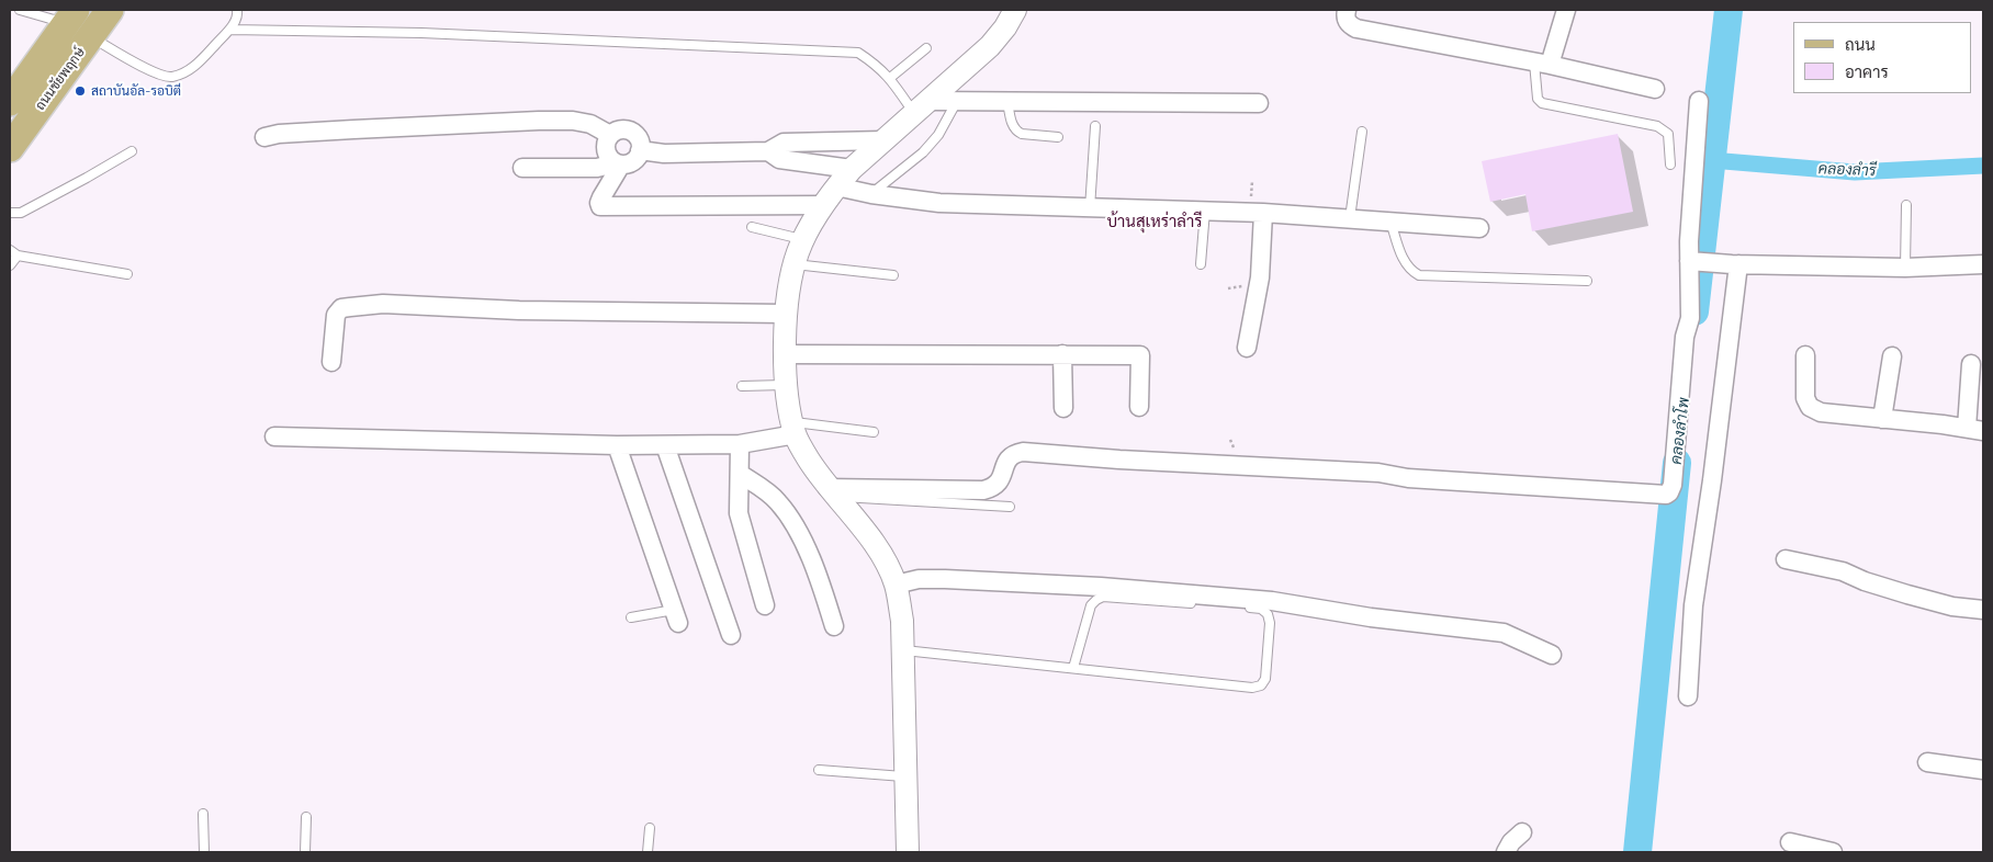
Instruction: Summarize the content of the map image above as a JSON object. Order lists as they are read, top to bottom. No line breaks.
{"streets":{"main road":["ถนนชัยพฤกษ์"]},"districts":["บ้านสุเหร่าลำรี"],"water":["คลองลำรี","คลองลำโพ"],"places":["สถาบันอัล-รอบิตี"],"legend":["ถนน","อาคาร"]}
